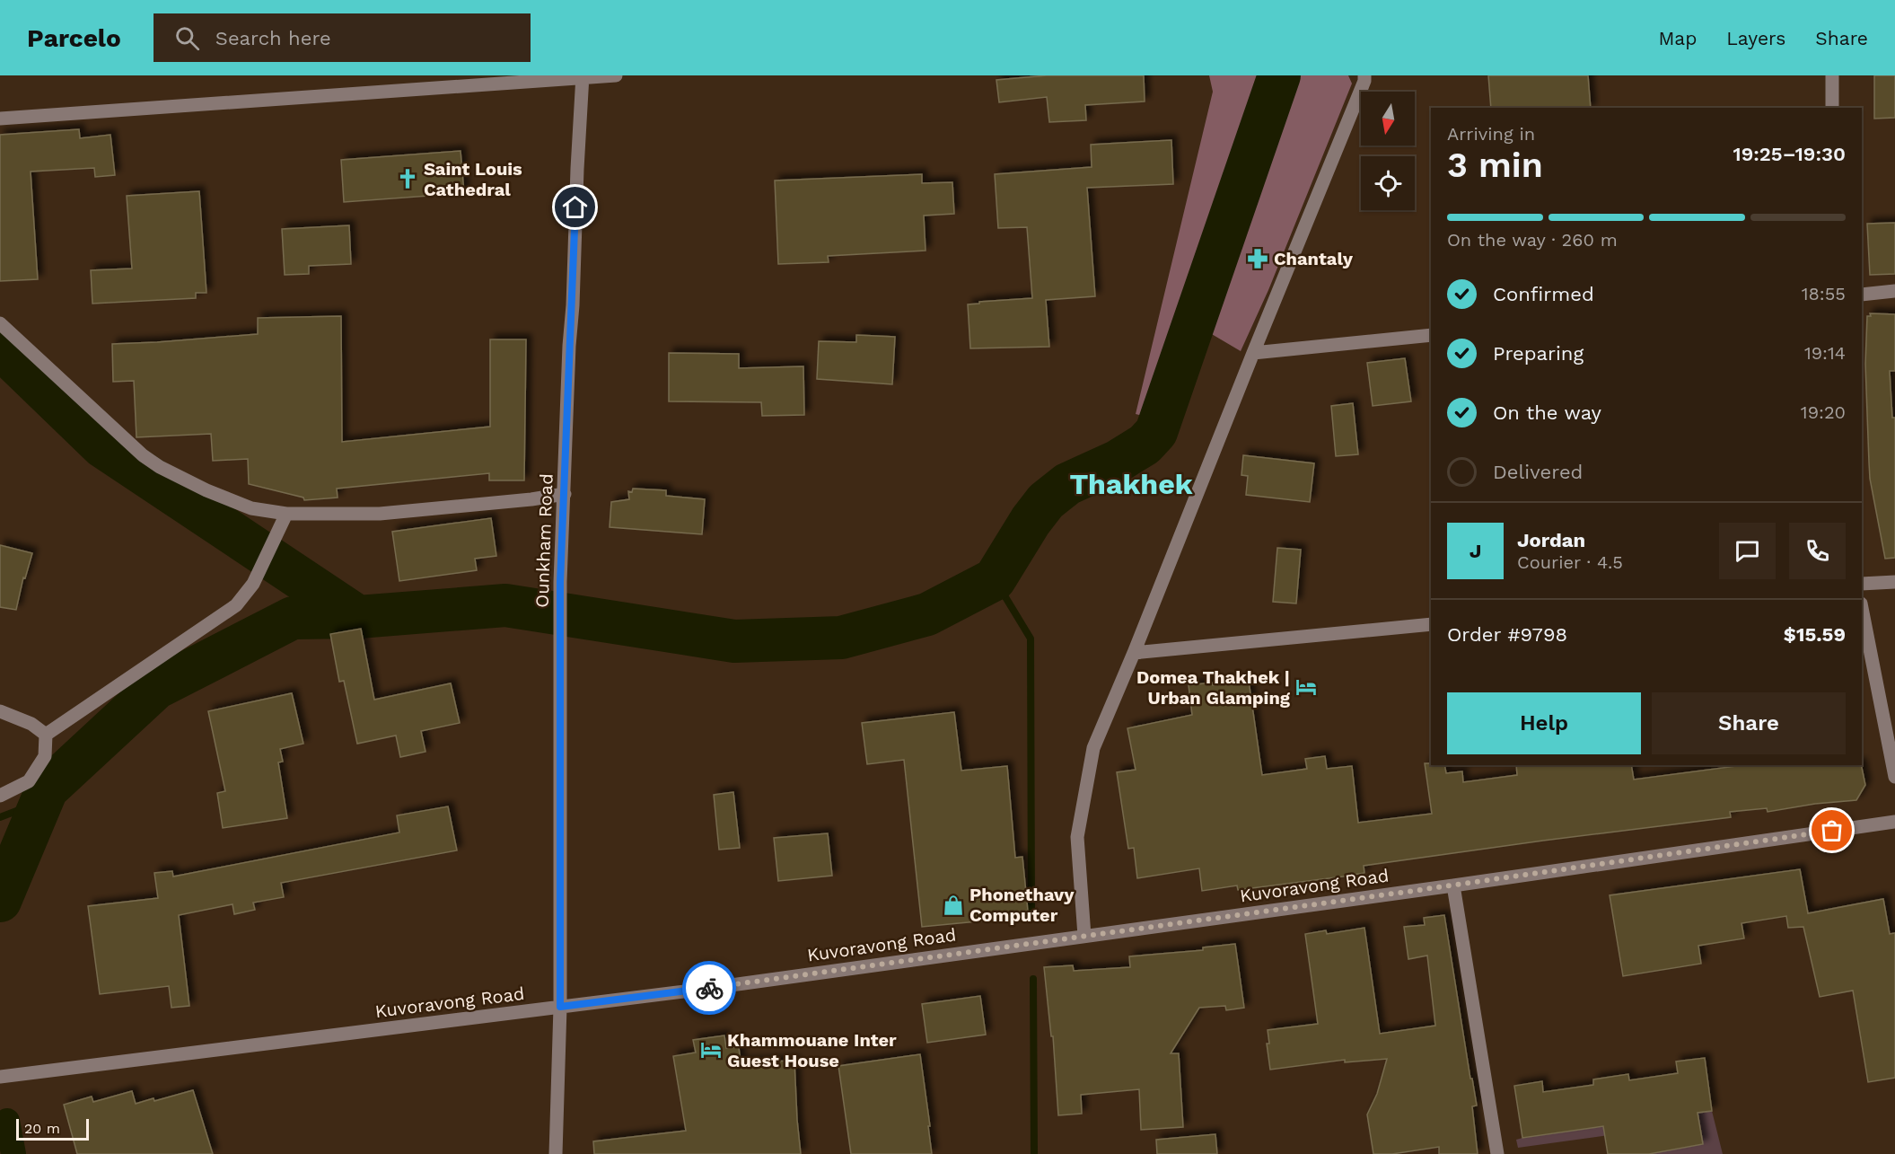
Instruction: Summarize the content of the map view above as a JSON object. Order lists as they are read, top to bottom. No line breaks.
{"streets":{"street":["Ounkham Road","Kuvoravong Road"]},"crossings":[["Ounkham Road","Kuvoravong Road"]],"districts":["Thakhek"],"places":{"church":["Saint Louis Cathedral"],"pharmacy":["Chantaly"],"hotel":["Domea Thakhek | Urban Glamping","Khammouane Inter Guest House"],"shop":["Phonethavy Computer"]},"scale_bar":"20 m","north":"bottom","page":{"header":"Parcelo","search":"Search here","nav":["Map","Layers","Share"],"heading":["3 min","Arriving in","19:25–19:30"],"panel":["Jordan","Courier · 4.5","Order #9798","$15.59"],"bar":"On the way · 260 m","list":[["Confirmed","18:55"],["Preparing","19:14"],["On the way","19:20"],"Delivered"],"round":"J","buttons":["Help","Share"],"scale":"20 m"}}
